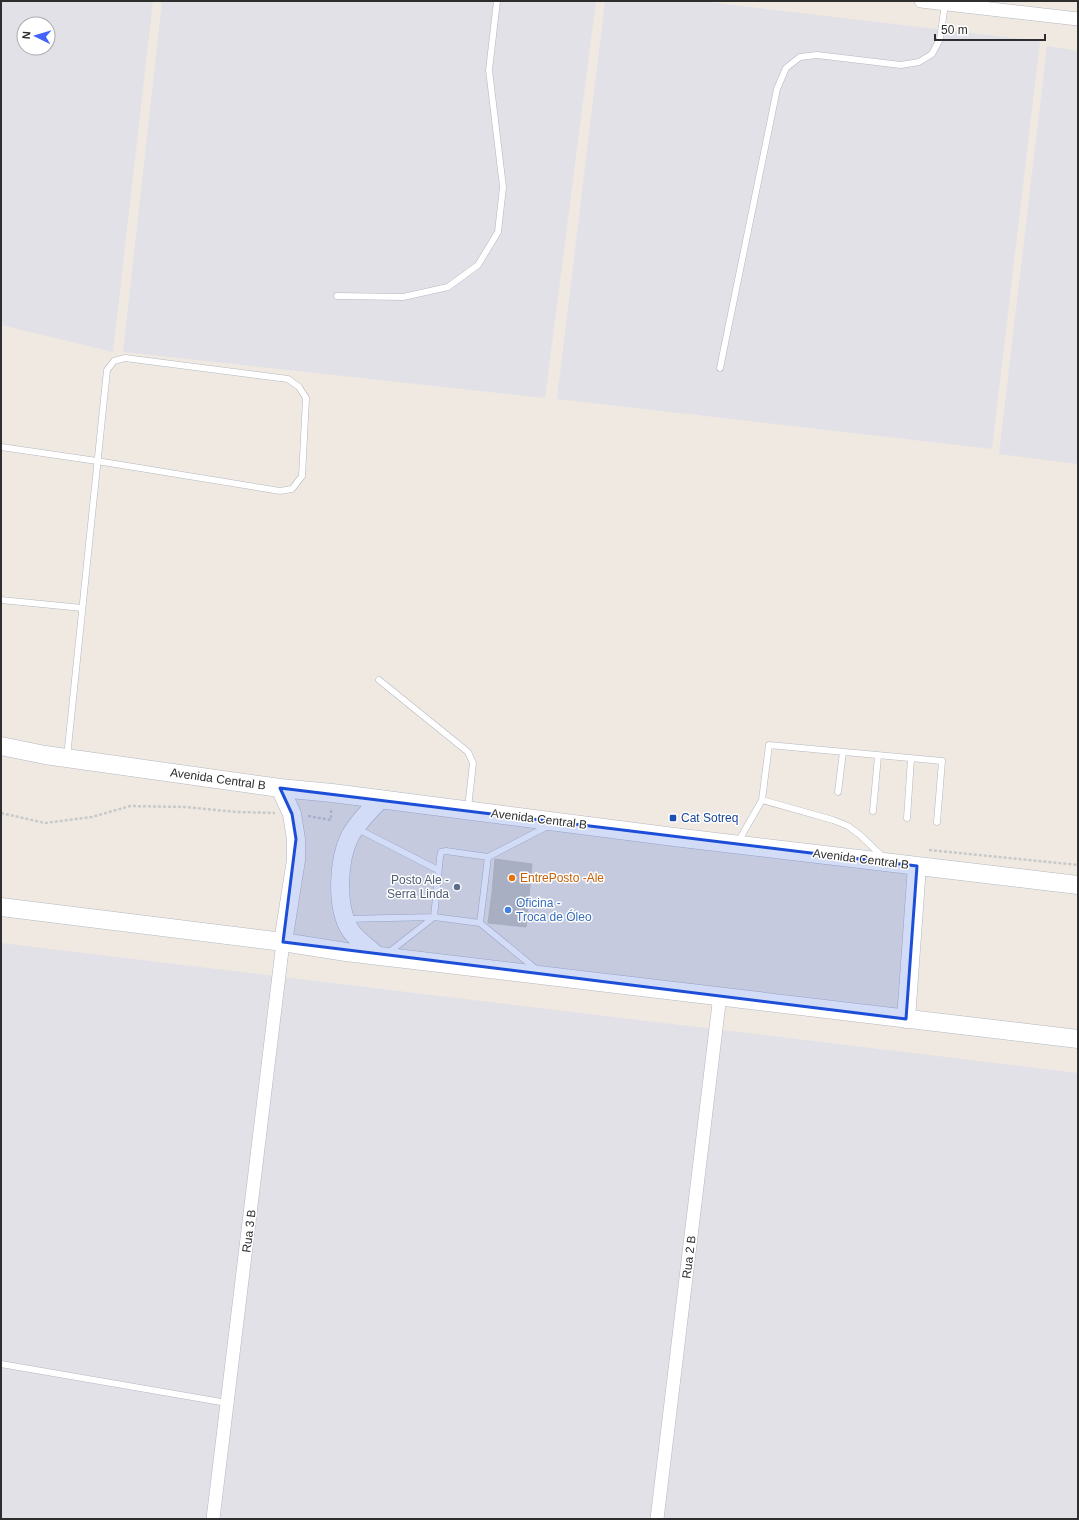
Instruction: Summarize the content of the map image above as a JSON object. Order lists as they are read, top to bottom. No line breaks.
{"streets":{"main road":["Avenida Central B"],"street":["Rua 3 B","Rua 2 B"]},"places":{"transit":["Cat Sotreq"],"other":["EntrePosto -Ale","Posto Ale - Serra Linda","Oficina - Troca de Óleo"]},"scale_bar":"50 m","north":"left"}
